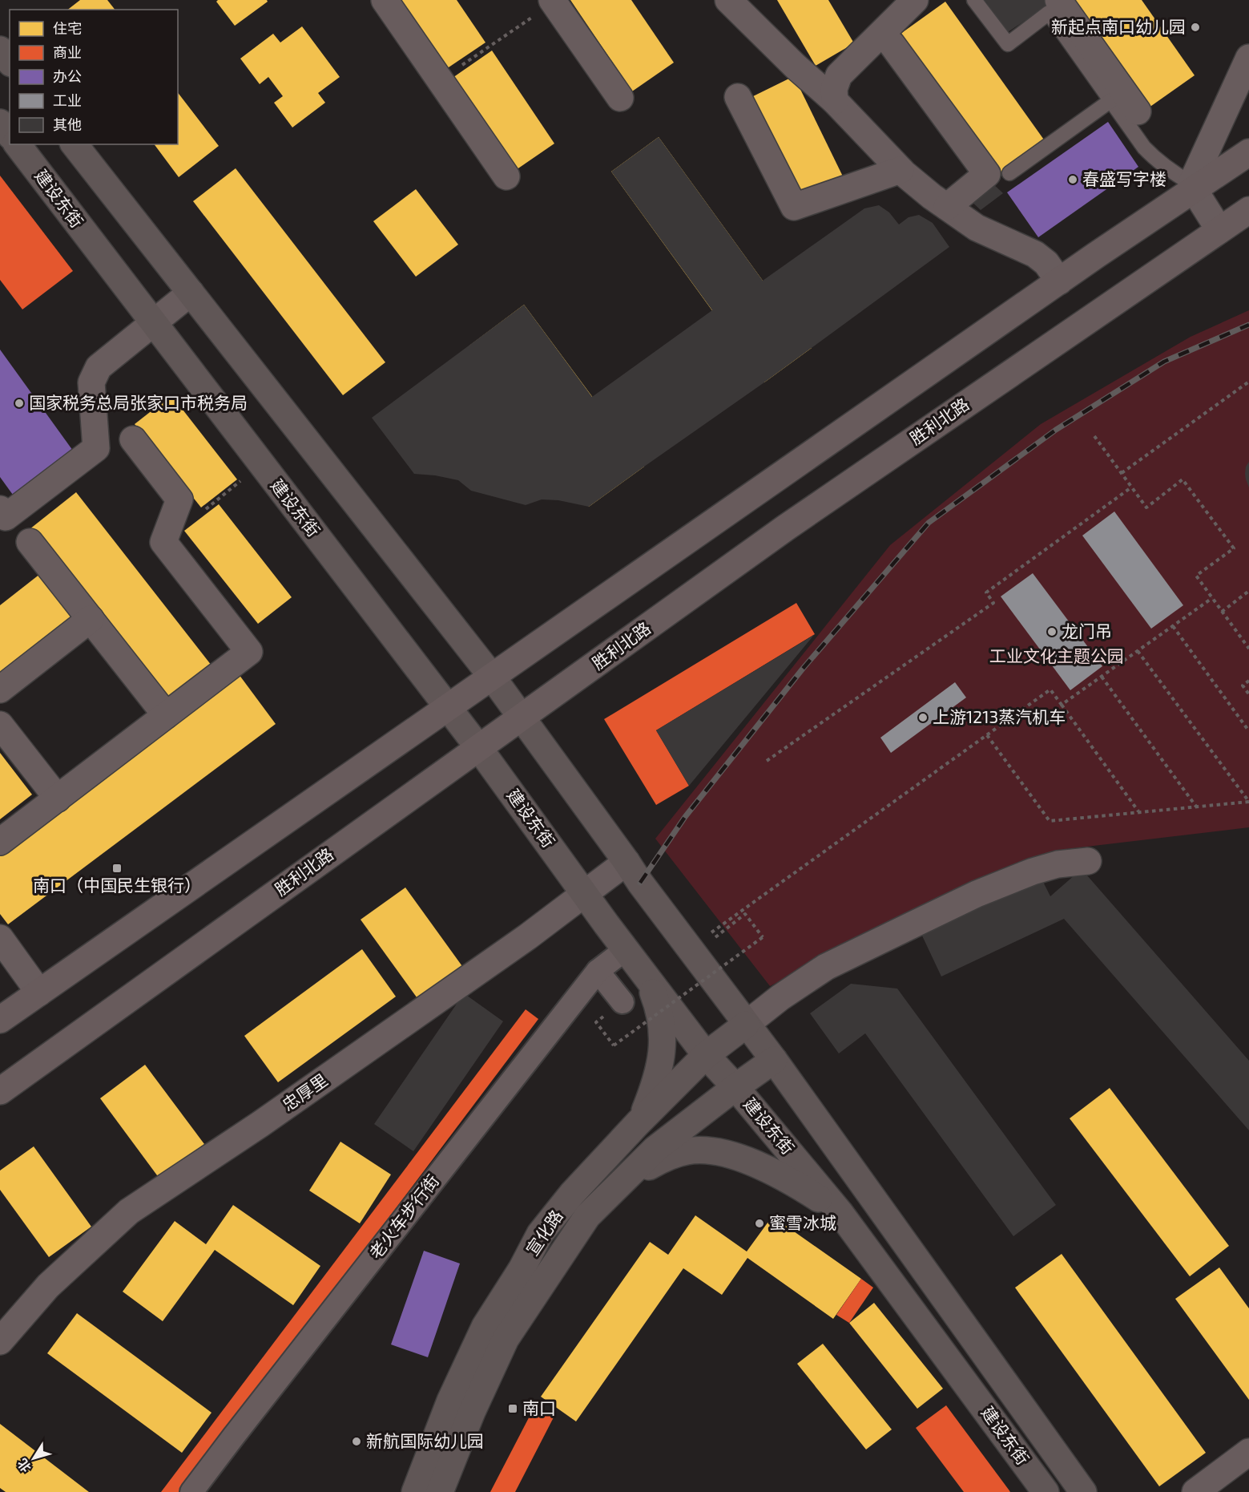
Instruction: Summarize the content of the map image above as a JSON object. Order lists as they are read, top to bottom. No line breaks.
{"streets":{"highway":["胜利北路"],"main road":["建设东街","宣化路"],"street":["忠厚里","老火车步行街"]},"crossings":[["建设东街","胜利北路"],["建设东街","忠厚里"],["建设东街","老火车步行街"],["建设东街","宣化路"]],"parks":["工业文化主题公园"],"places":{"other":["新起点南口幼儿园","春盛写字楼","国家税务总局张家口市税务局","龙门吊","上游1213蒸汽机车","蜜雪冰城","新航国际幼儿园"],"transit":["南口（中国民生银行）","南口"]},"legend":["住宅","商业","办公","工业","其他"],"north":"bottom left"}
